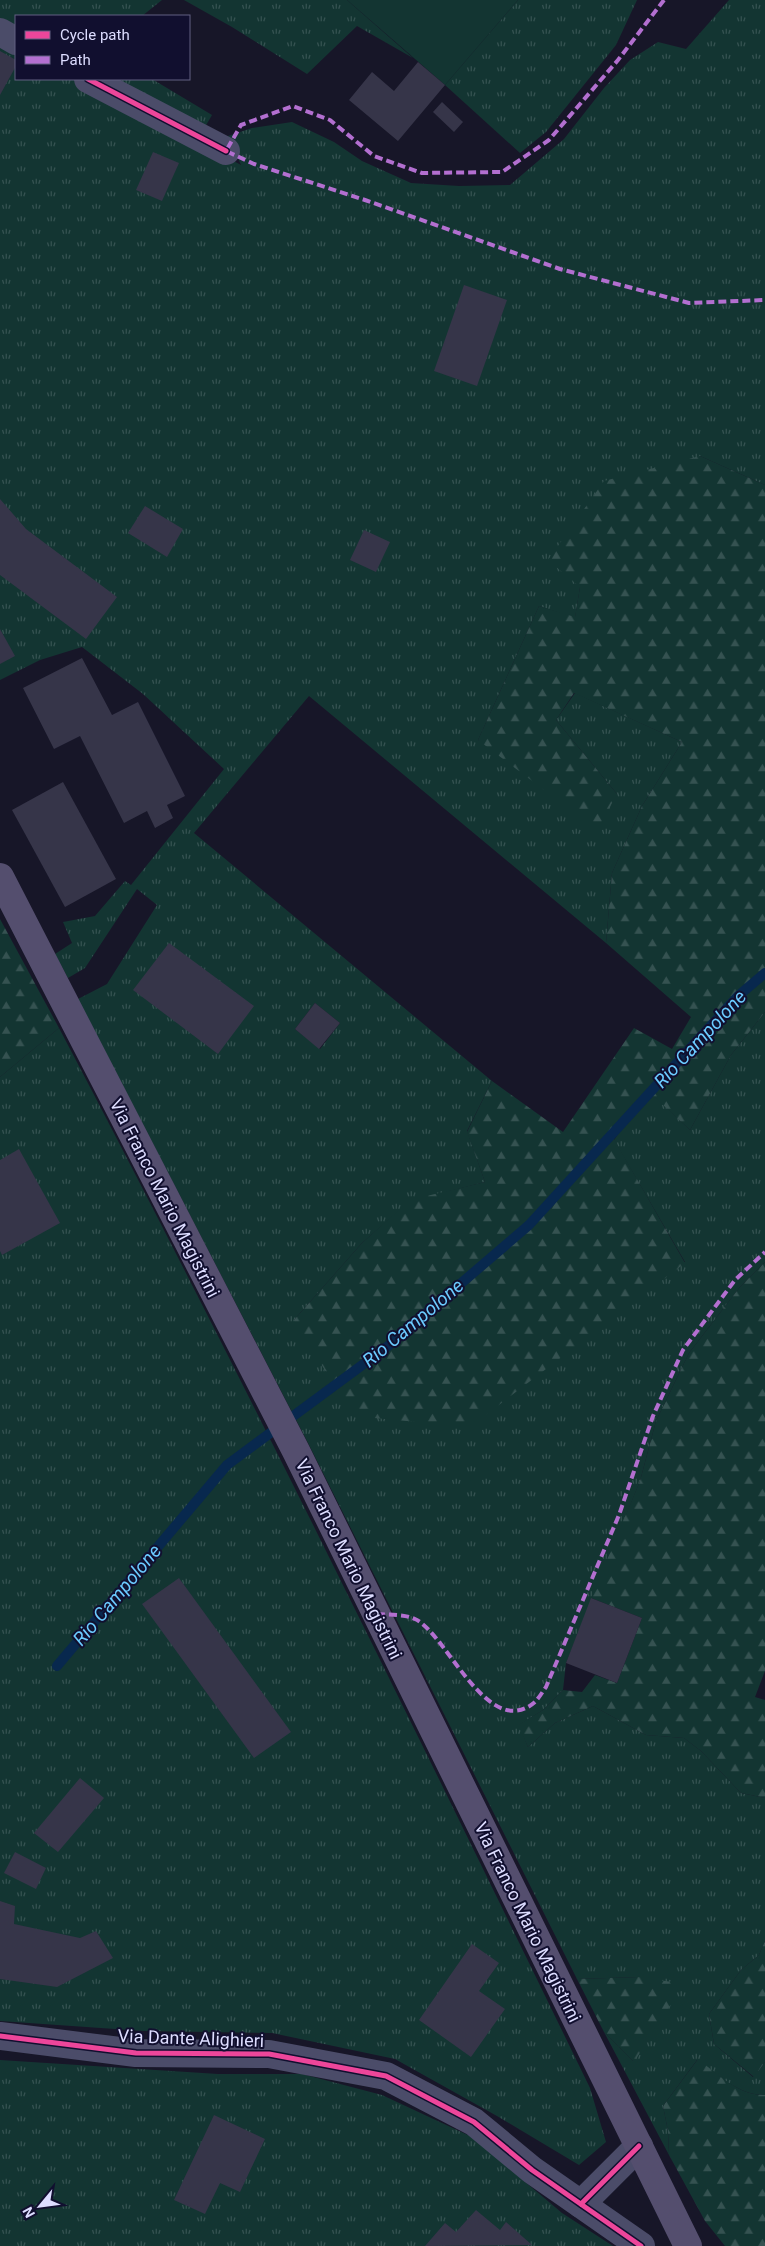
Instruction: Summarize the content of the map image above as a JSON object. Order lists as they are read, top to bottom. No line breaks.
{"streets":{"main road":["Via Franco Mario Magistrini"],"street":["Via Dante Alighieri"]},"water":["Rio Campolone"],"legend":["Cycle path","Path"],"north":"bottom left"}
